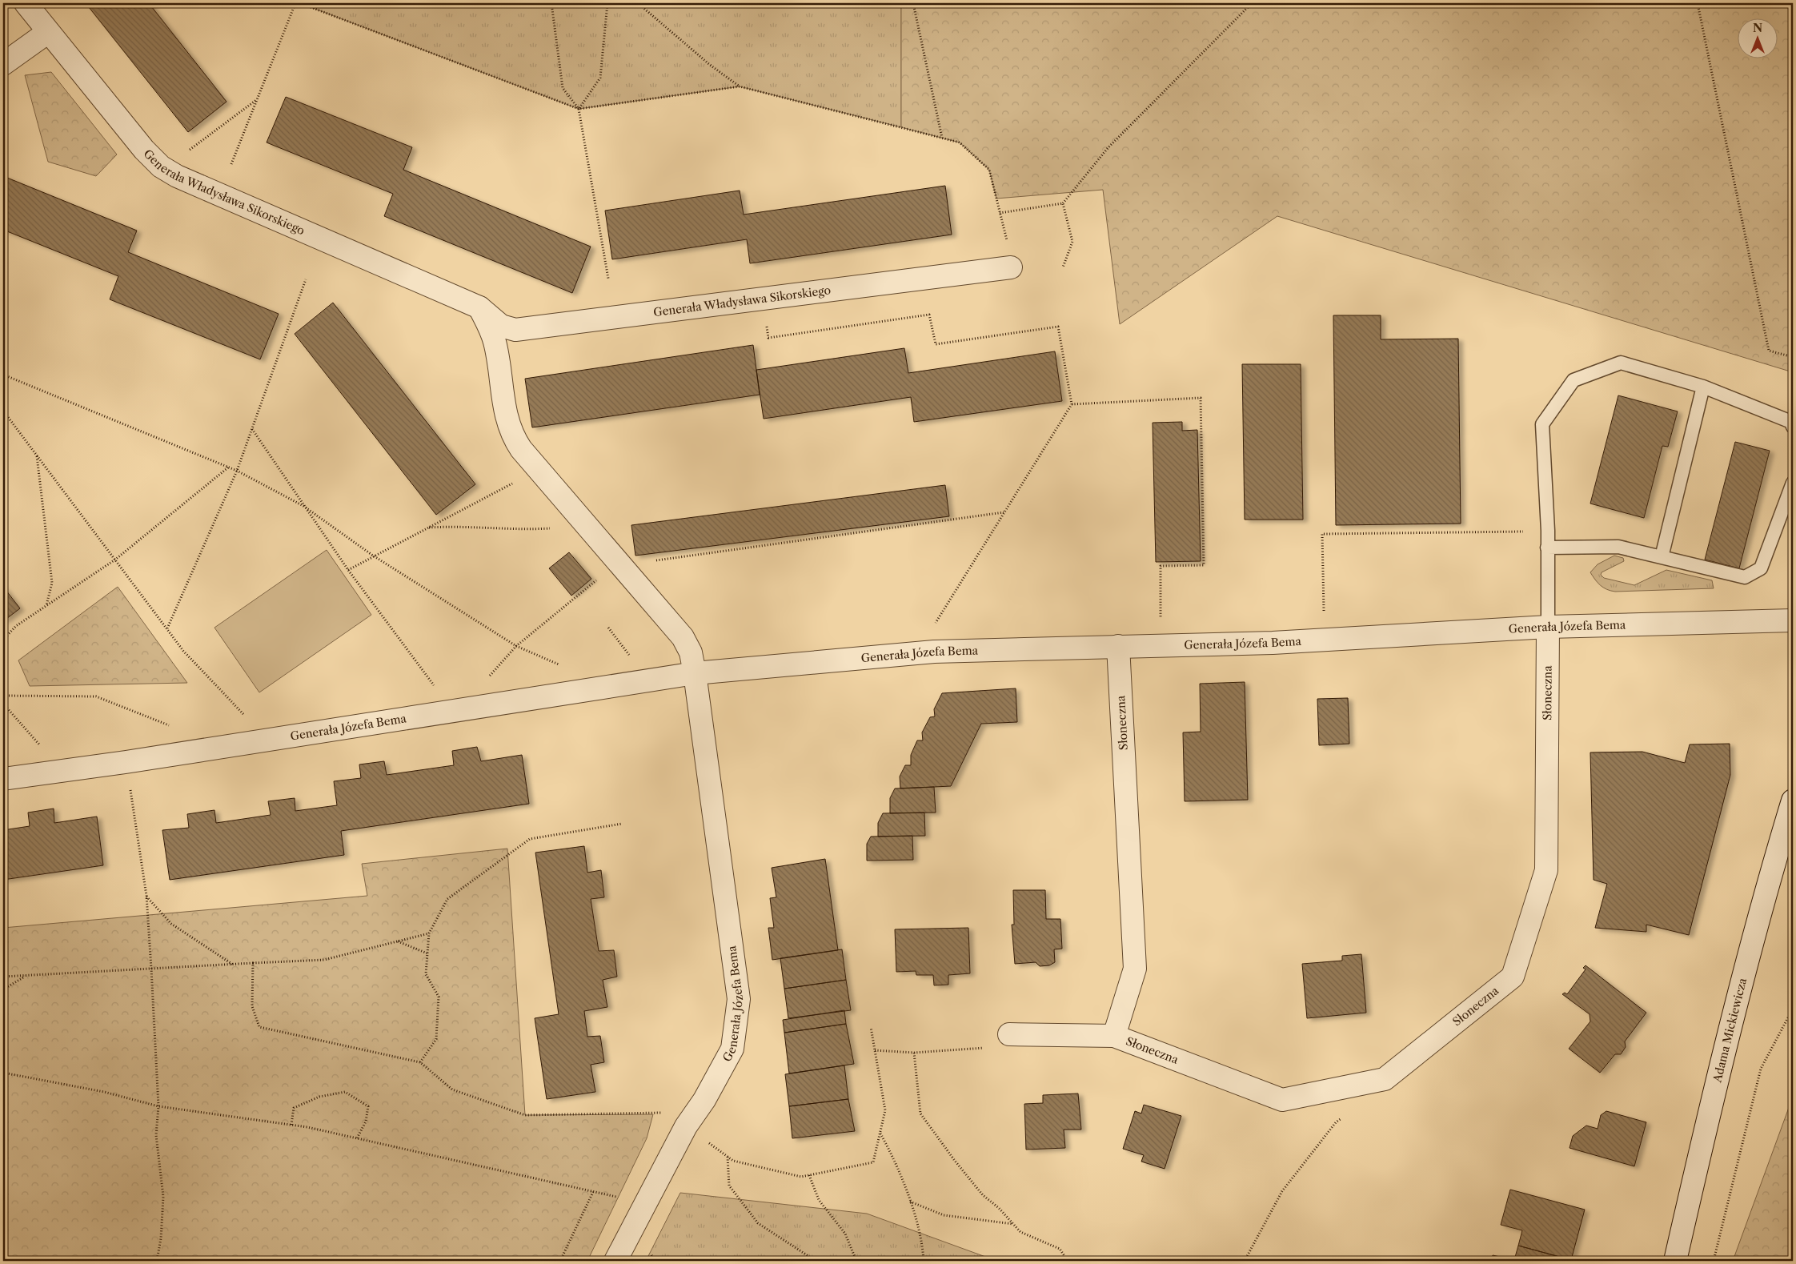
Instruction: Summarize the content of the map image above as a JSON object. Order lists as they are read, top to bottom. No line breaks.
{"streets":{"street":["Generała Władysława Sikorskiego","Generała Józefa Bema","Słoneczna","Adama Mickiewicza"]},"crossings":[["Generała Józefa Bema","Słoneczna"]],"north":"top"}
